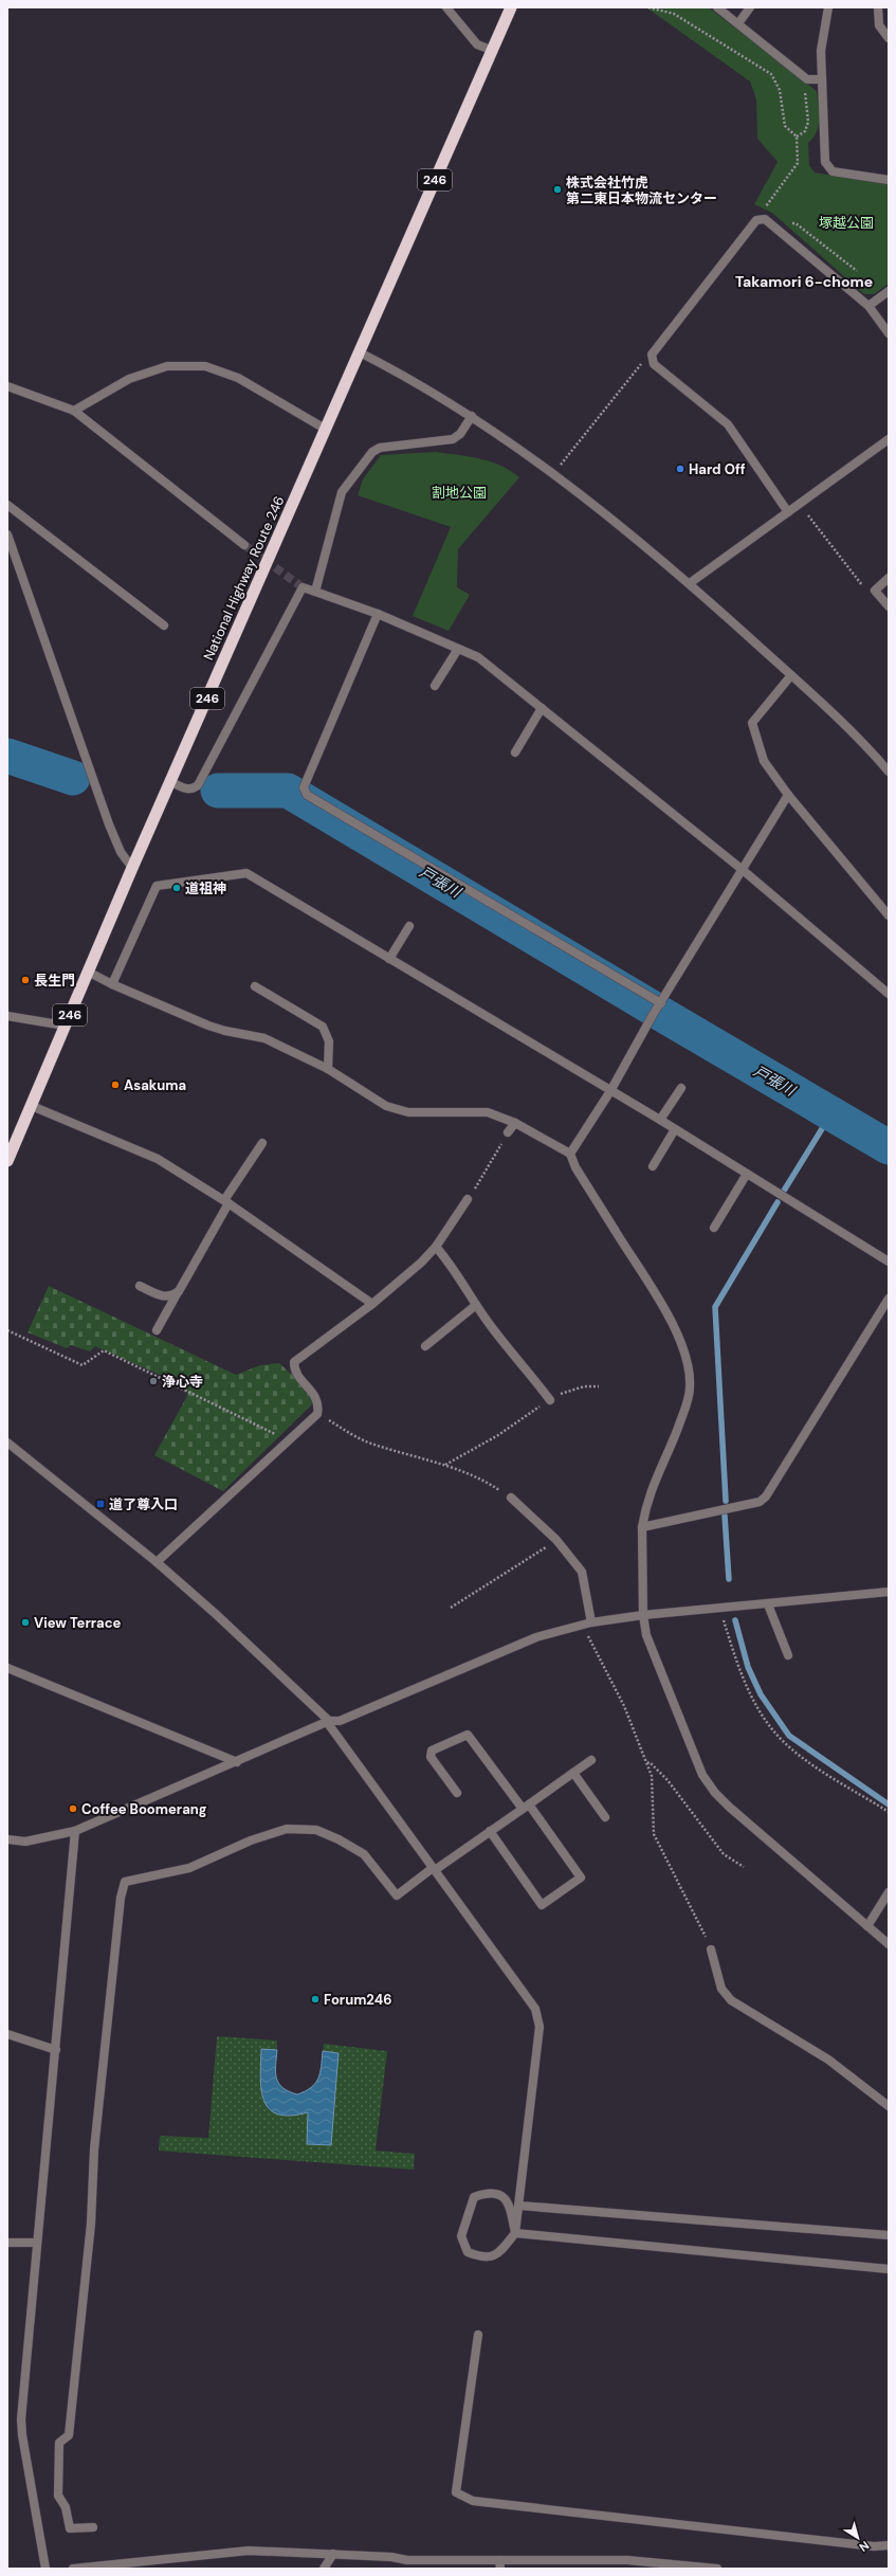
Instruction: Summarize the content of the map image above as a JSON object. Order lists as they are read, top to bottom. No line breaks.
{"streets":{"highway":["246","National Highway Route 246"]},"districts":["Takamori 6-chome"],"water":["戸張川"],"parks":["塚越公園","割地公園"],"places":{"other":["株式会社竹虎 第二東日本物流センター","Hard Off","道祖神","長生門","Asakuma","浄心寺","View Terrace","Coffee Boomerang","Forum246"],"transit":["道了尊入口"]},"north":"bottom right"}
